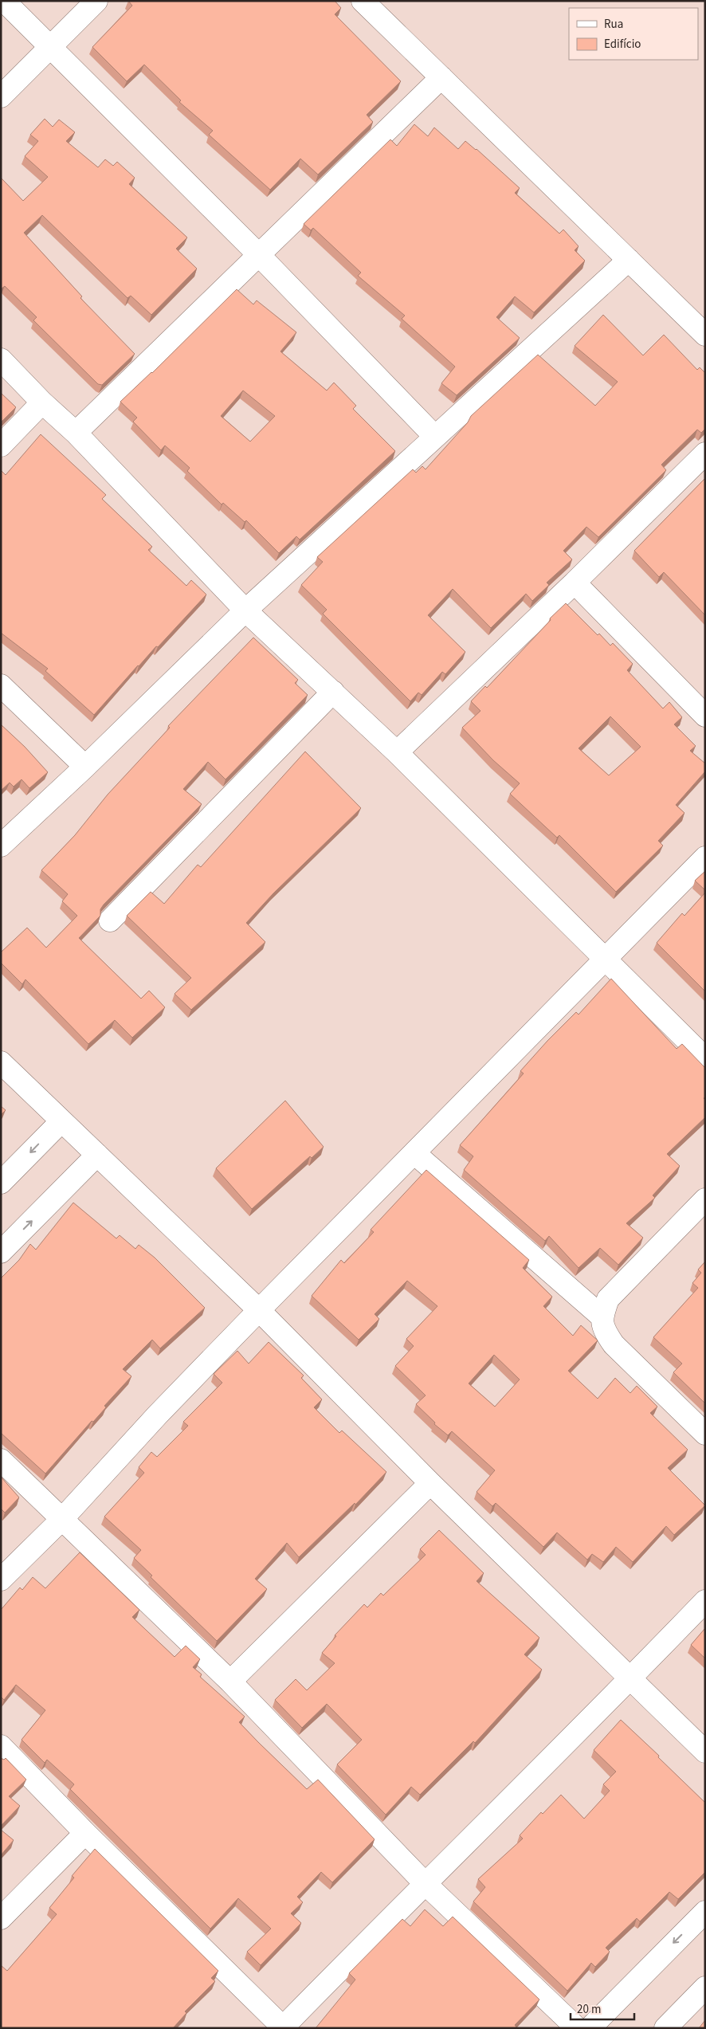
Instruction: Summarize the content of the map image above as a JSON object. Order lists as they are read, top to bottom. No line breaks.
{"legend":["Rua","Edifício"],"scale_bar":"20 m"}
